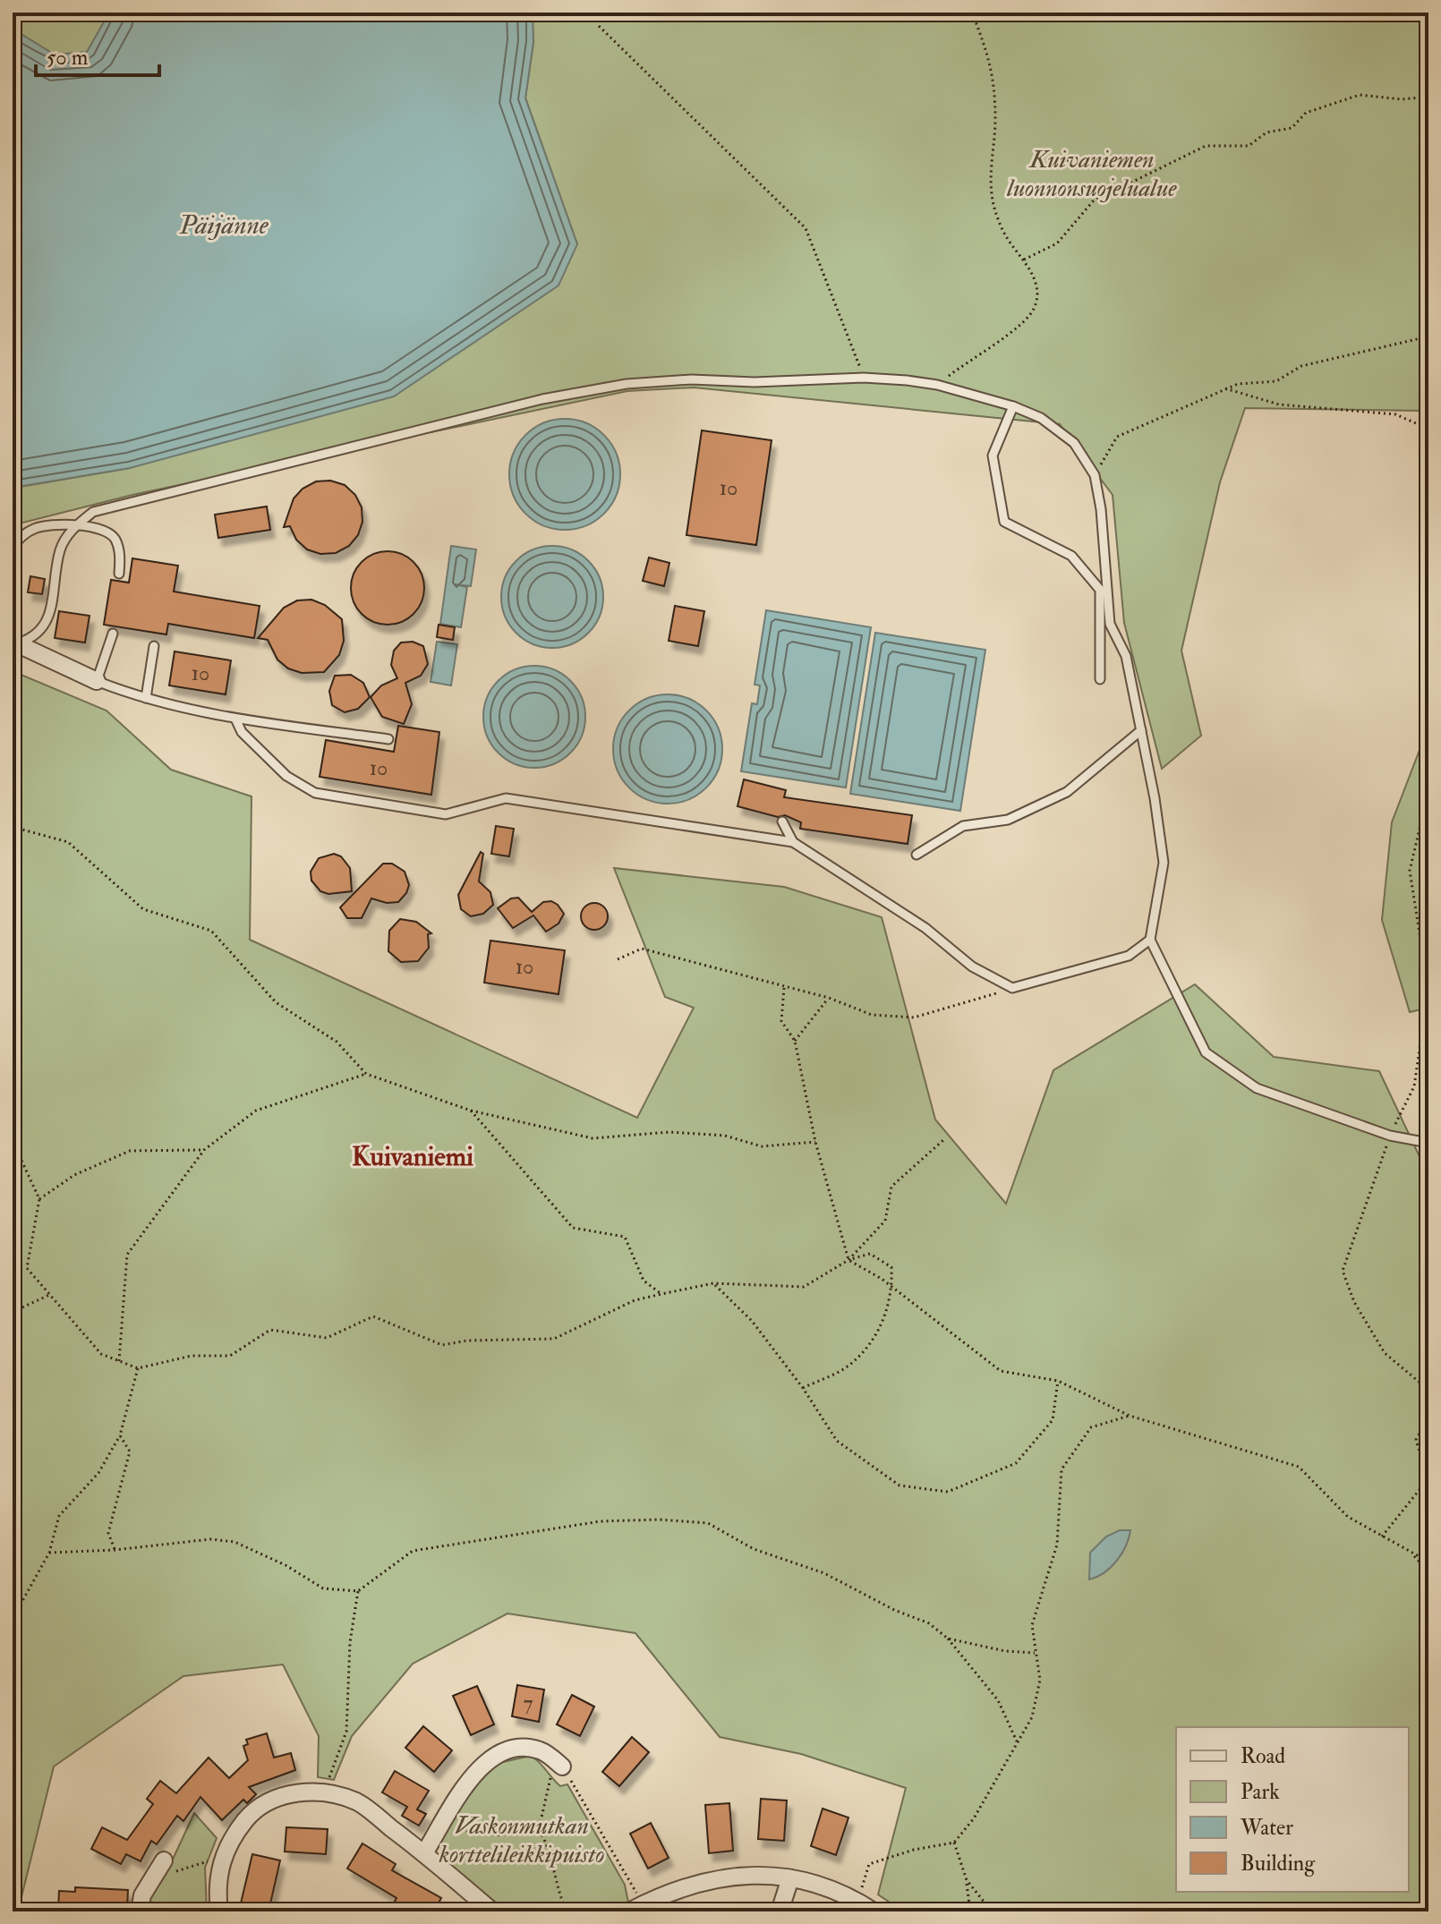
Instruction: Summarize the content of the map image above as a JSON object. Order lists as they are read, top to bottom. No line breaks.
{"districts":["Kuivaniemi"],"water":["Päijänne"],"parks":["Kuivaniemen luonnonsuojelualue","Vaskonmutkan korttelileikkipuisto"],"house_numbers":["10","10","10","10","7"],"legend":["Road","Park","Water","Building"],"scale_bar":"50 m"}
